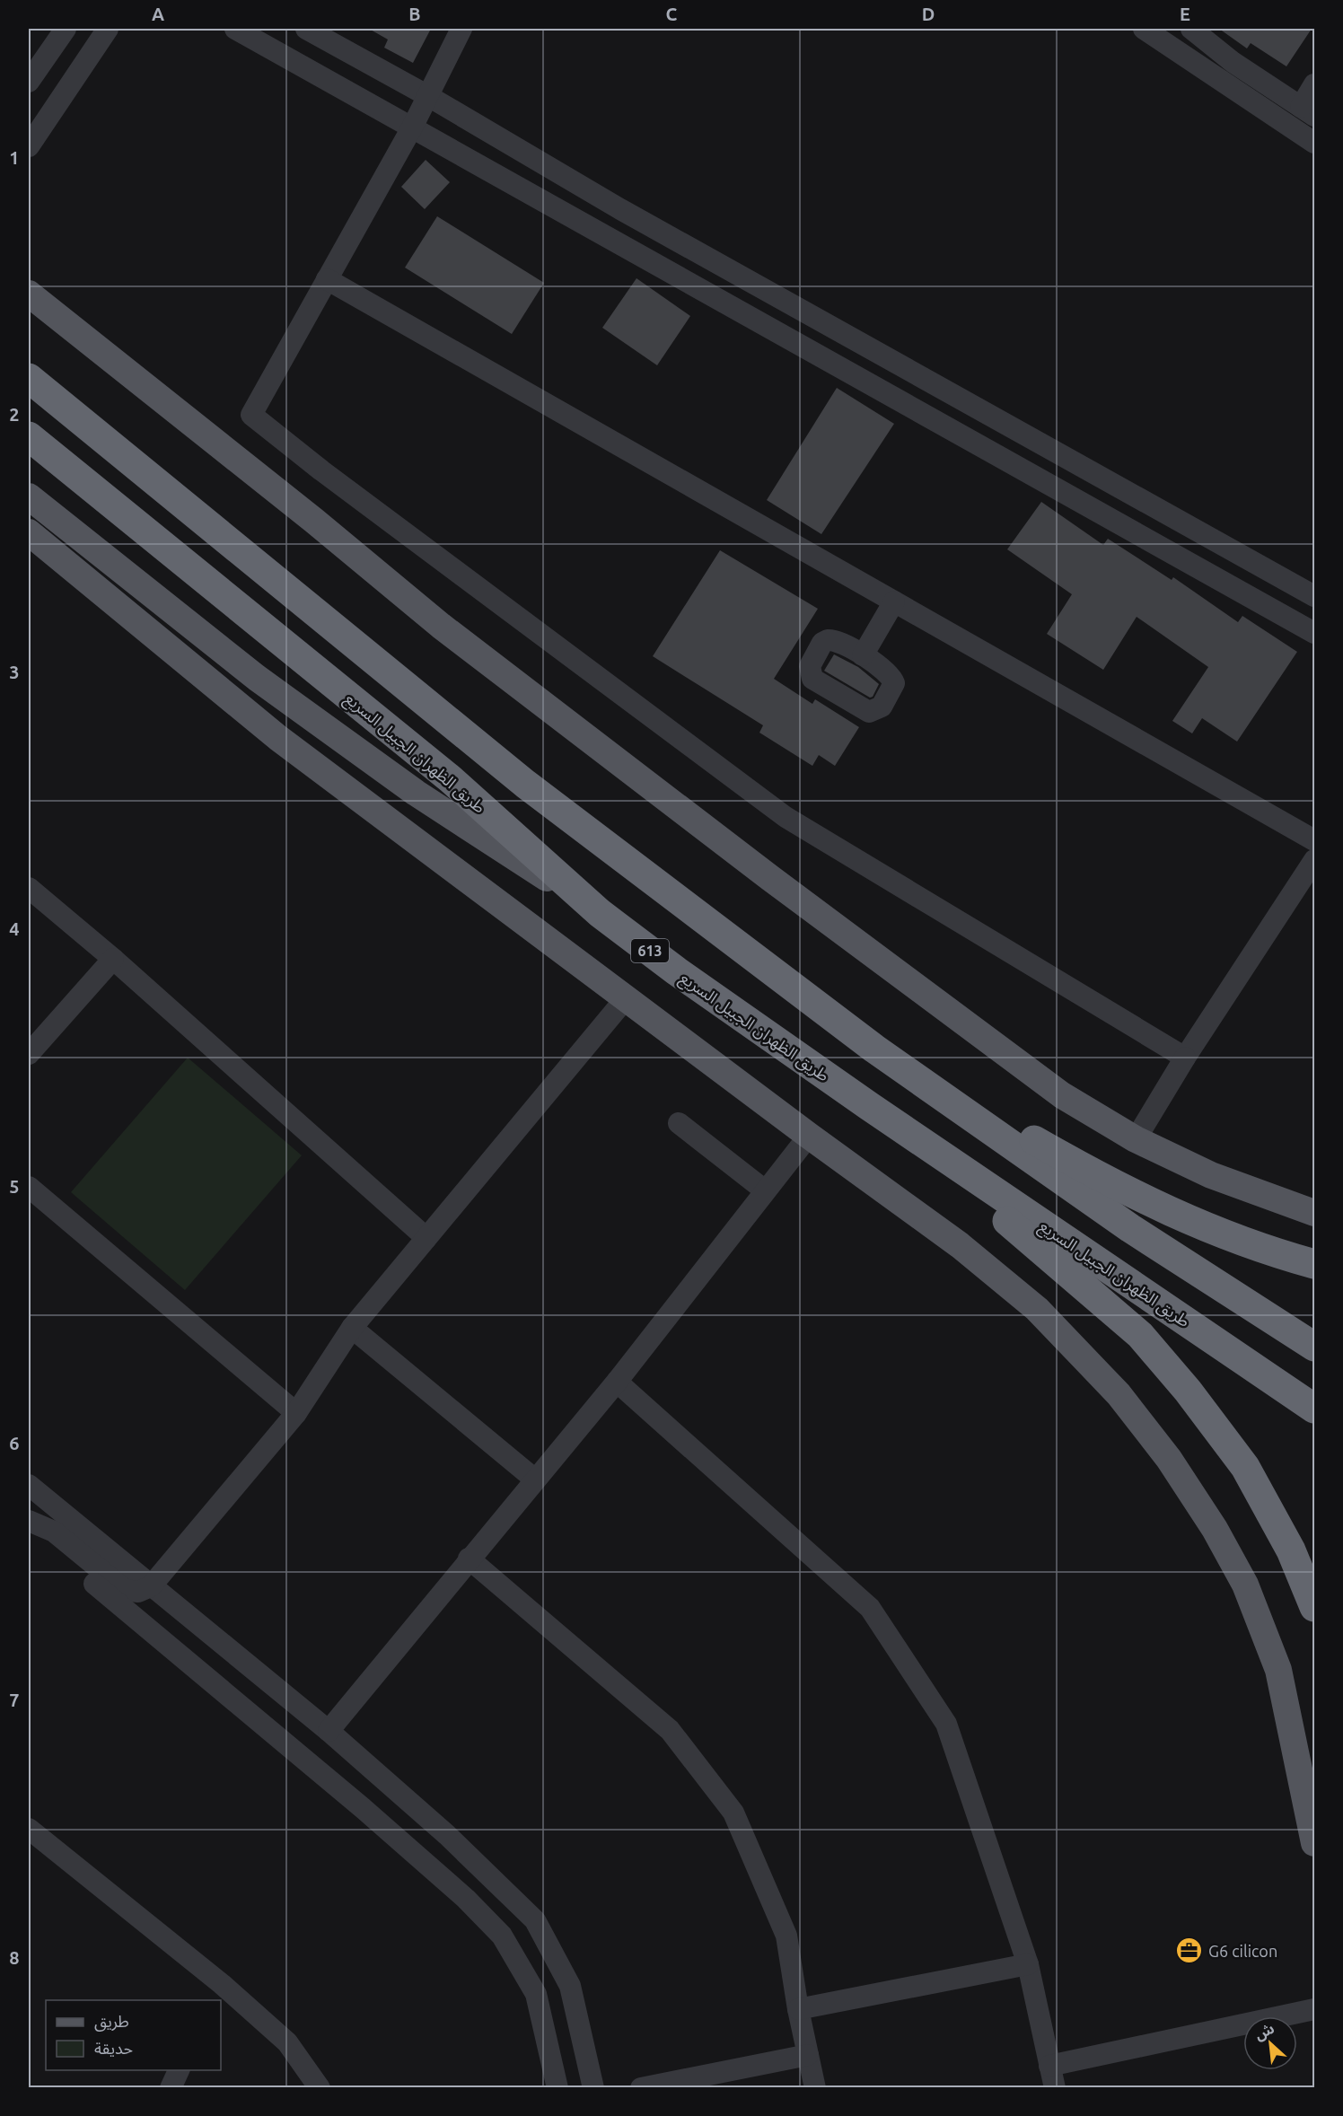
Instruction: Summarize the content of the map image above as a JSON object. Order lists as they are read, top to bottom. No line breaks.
{"streets":{"highway":["طريق الظهران الجبيل السريع","613"]},"places":{"office":["G6 cilicon"]},"legend":["طريق","حديقة"],"north":"top left","grid":{"columns":["A","B","C","D","E"],"rows":["1","2","3","4","5","6","7","8"]}}
